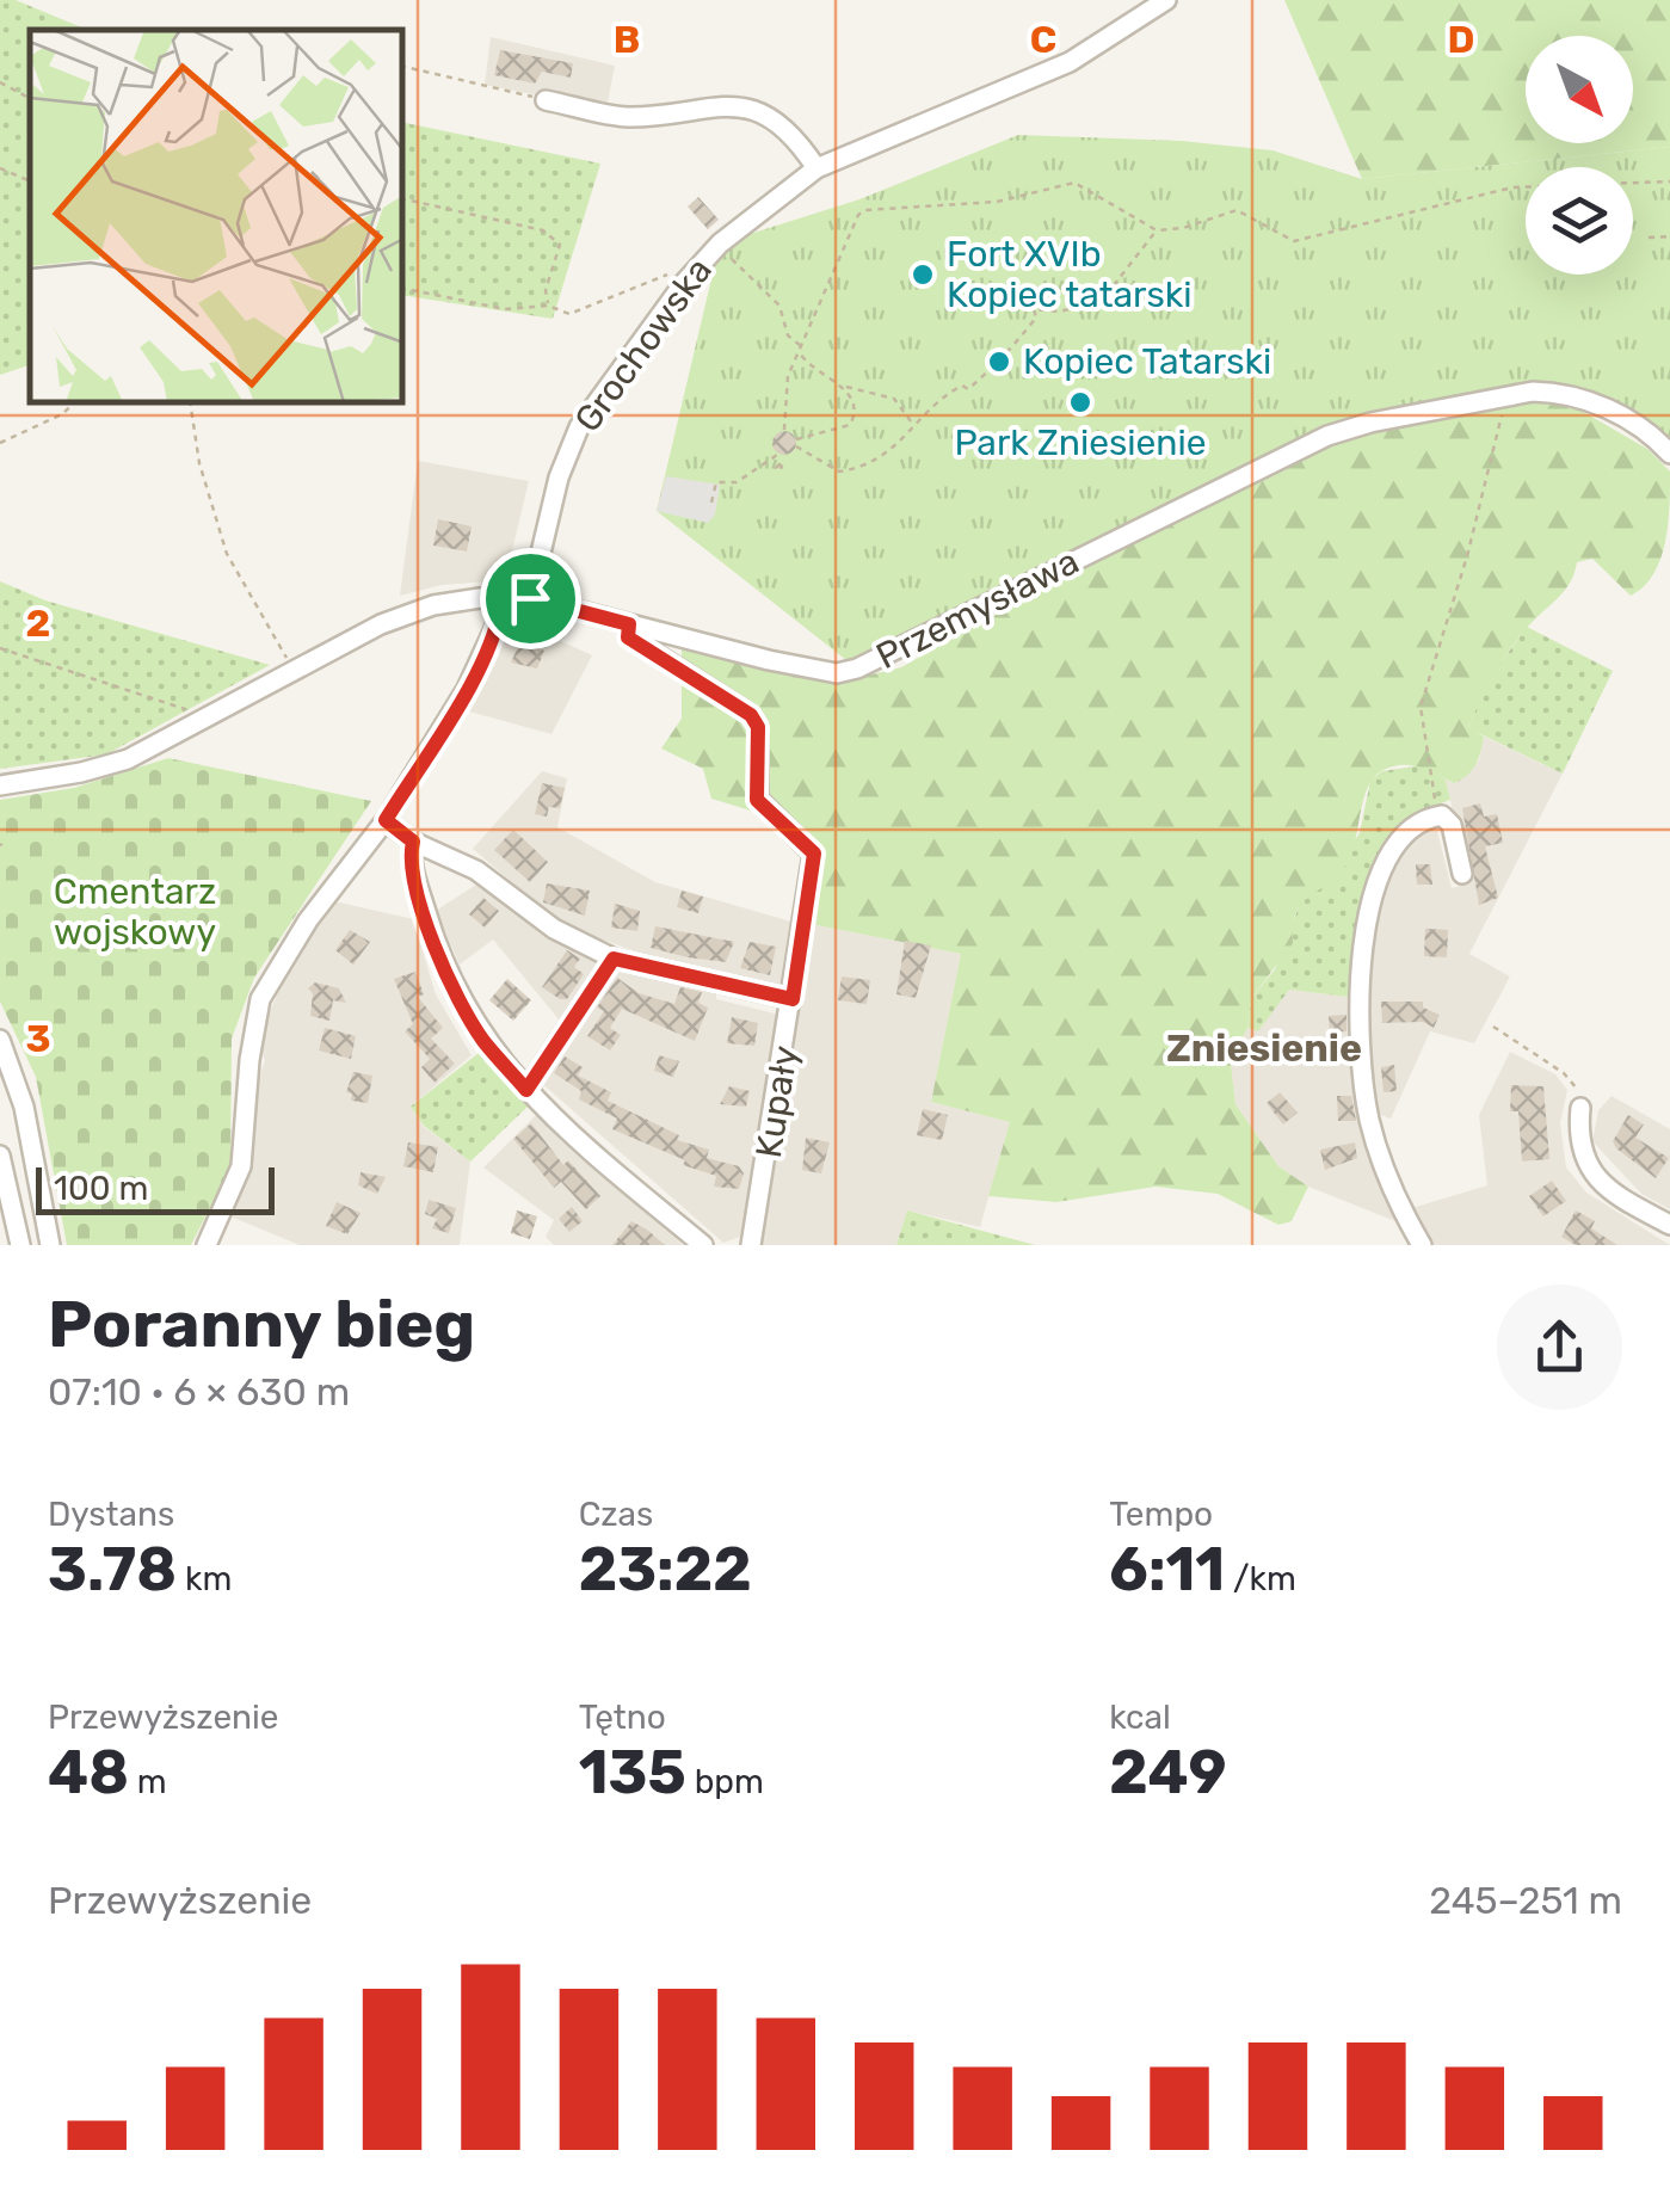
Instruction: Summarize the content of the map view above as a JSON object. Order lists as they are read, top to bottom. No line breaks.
{"streets":{"street":["Grochowska","Przemysława","Kupały"]},"crossings":[["Grochowska","Przemysława"],["Przemysława","Kupały"]],"districts":["Zniesienie"],"parks":["Cmentarz wojskowy"],"places":["Fort XVIb Kopiec tatarski","Kopiec Tatarski","Park Zniesienie"],"scale_bar":"100 m","north":"bottom right","page":{"scale":"100 m","heading":["Poranny bieg","07:10 · 6 × 630 m"],"stats":[["Dystans","3.78 km"],["Czas","23:22"],["Tempo","6:11 /km"],["Przewyższenie","48 m"],["Tętno","135 bpm"],["kcal","249"]],"chart":["Przewyższenie","245–251 m"]},"grid":{"columns":["B","C","D"],"rows":["2","3"]}}
